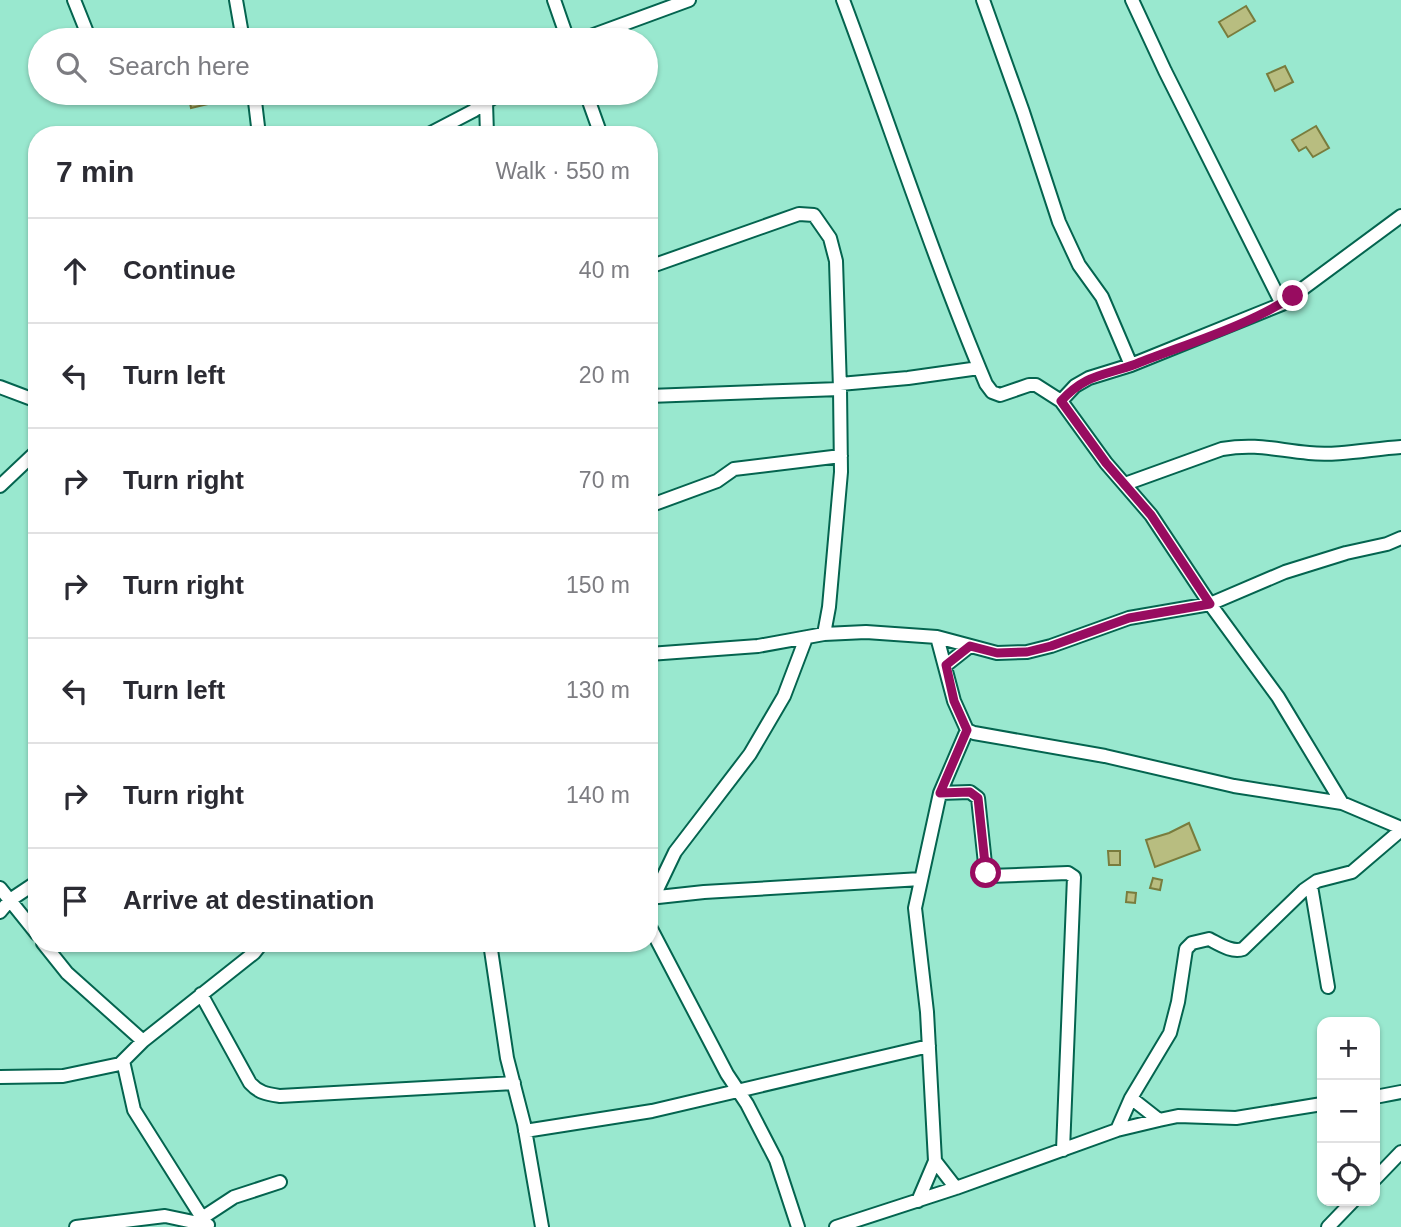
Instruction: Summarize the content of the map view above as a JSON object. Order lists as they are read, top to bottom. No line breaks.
{"page":{"search":"Search here","heading":["7 min","Walk · 550 m"],"list":[["Continue","40 m"],["Turn left","20 m"],["Turn right","70 m"],["Turn right","150 m"],["Turn left","130 m"],["Turn right","140 m"],"Arrive at destination"],"map_buttons":["+","−"]}}
